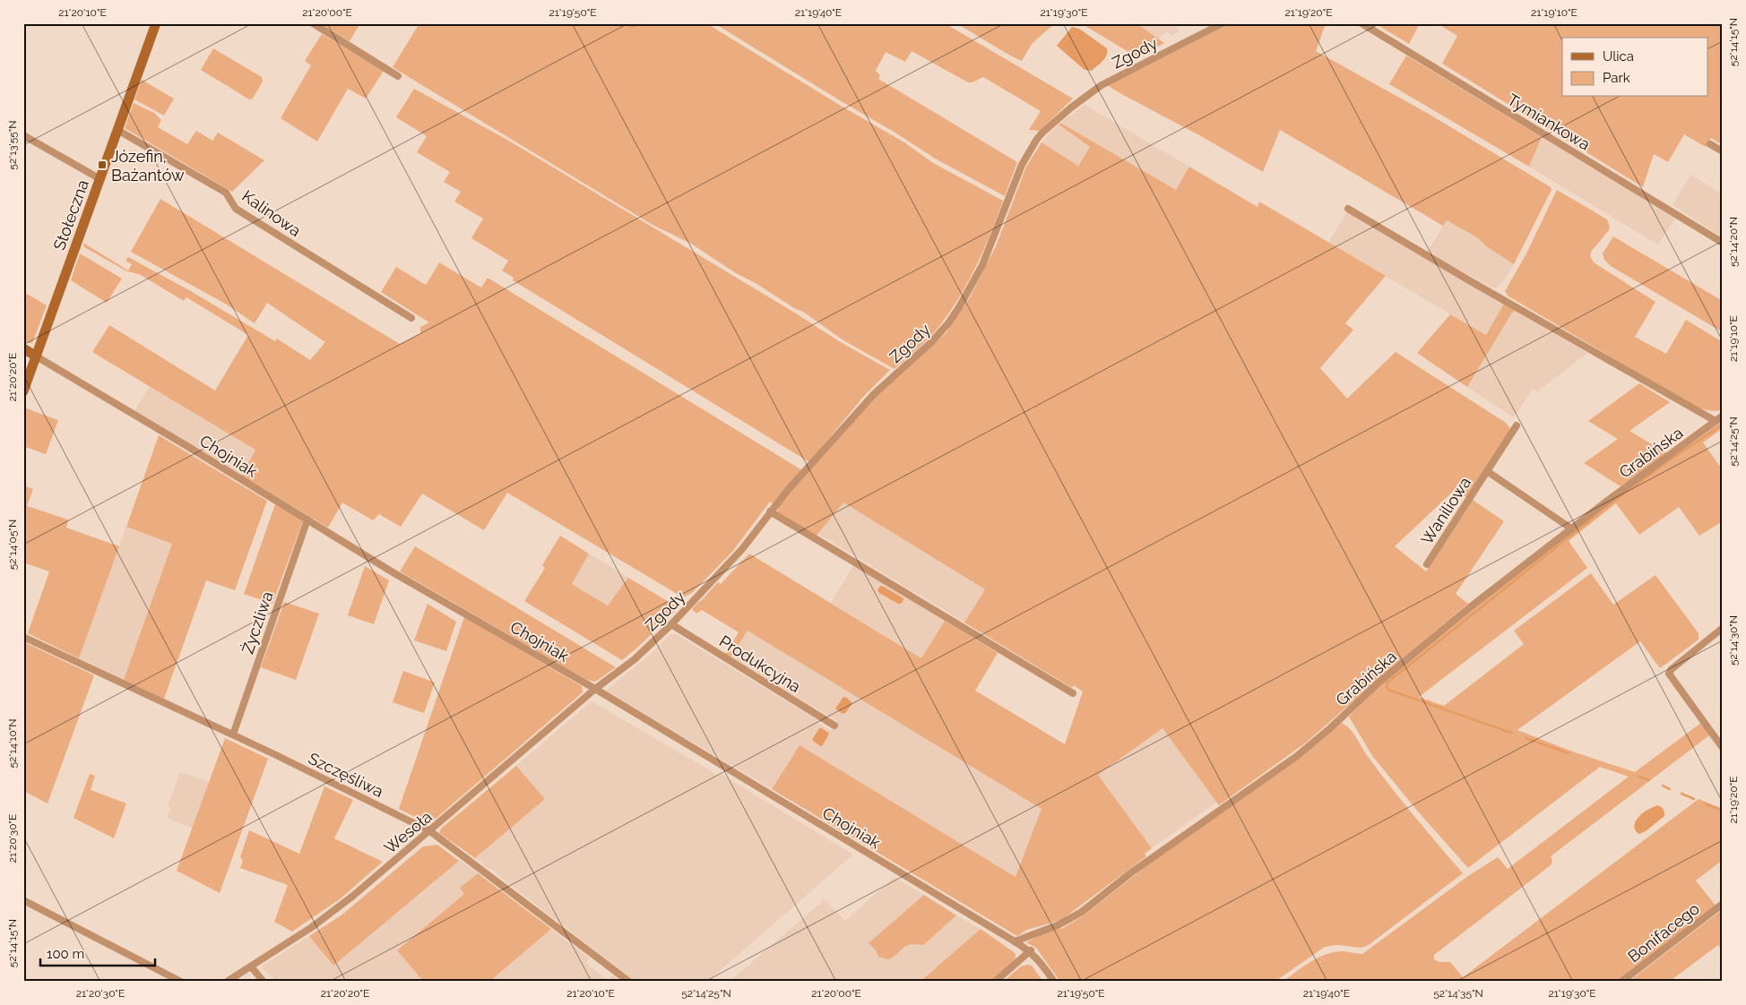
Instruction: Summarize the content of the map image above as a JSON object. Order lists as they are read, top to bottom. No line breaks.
{"streets":{"street":["Zgody","Tymiankowa","Kalinowa","Stołeczna","Grabińska","Chojniak","Waniliowa","Życzliwa","Produkcyjna","Szczęśliwa","Wesoła","Bonifacego"]},"crossings":[["Zgody","Chojniak"],["Zgody","Produkcyjna"],["Zgody","Wesoła"],["Kalinowa","Stołeczna"],["Stołeczna","Chojniak"],["Grabińska","Chojniak"],["Grabińska","Waniliowa"],["Chojniak","Życzliwa"],["Chojniak","Wesoła"],["Życzliwa","Szczęśliwa"],["Szczęśliwa","Wesoła"]],"places":{"transit":["Józefin, Bażantów"]},"legend":["Ulica","Park"],"scale_bar":"100 m","coordinates":["21°20'10\"E","21°20'00\"E","21°19'50\"E","21°19'40\"E","21°19'30\"E","21°19'20\"E","21°19'10\"E","52°14'15\"N","52°13'55\"N","52°14'20\"N","21°20'20\"E","52°14'25\"N","52°14'05\"N","52°14'30\"N","52°14'10\"N","21°20'30\"E","52°14'35\"N"]}
